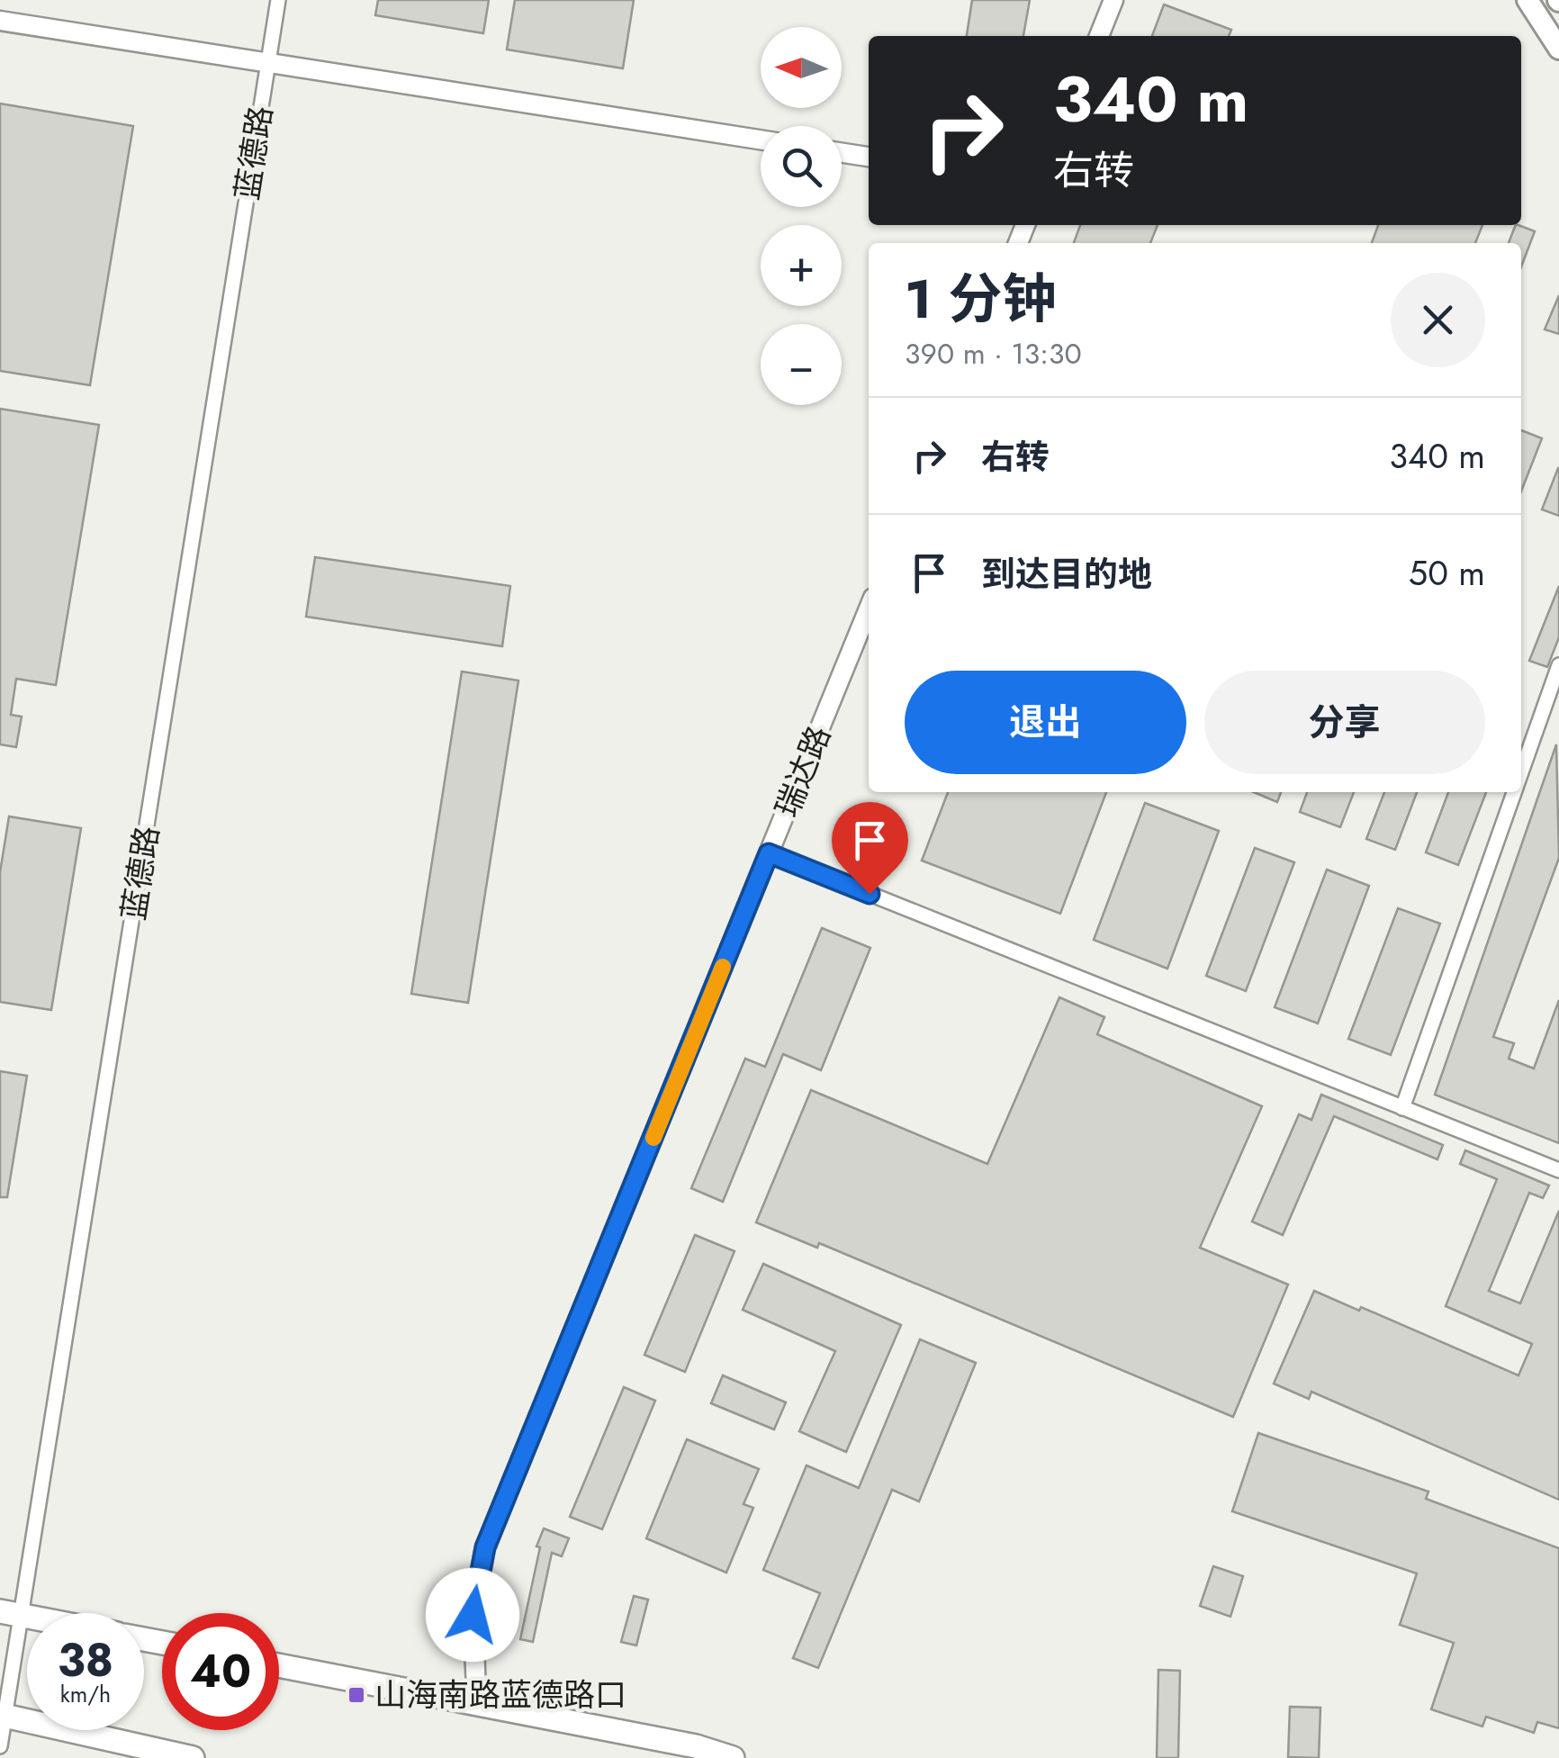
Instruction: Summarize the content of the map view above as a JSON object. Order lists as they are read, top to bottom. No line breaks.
{"streets":{"street":["蓝德路","瑞达路"]},"places":{"transit":["山海南路蓝德路口"]},"north":"left","page":{"map_buttons":["+","−"],"turn":["340 m","右转"],"heading":["1 分钟","390 m · 13:30"],"list":[{"name":"右转","value":"340 m"},{"name":"到达目的地","value":"50 m"}],"buttons":["退出","分享"],"speed":"38 km/h","limit":"40"}}
